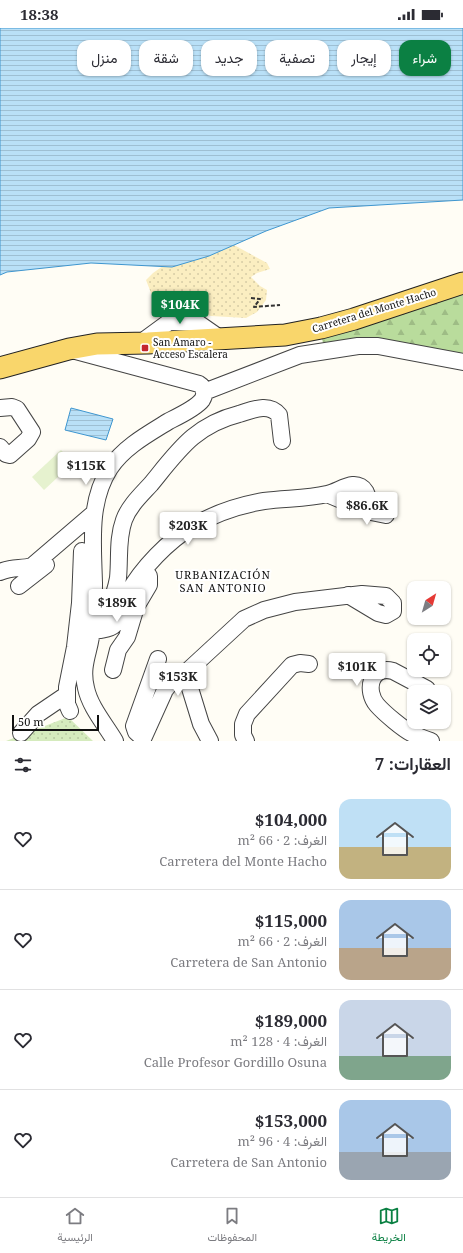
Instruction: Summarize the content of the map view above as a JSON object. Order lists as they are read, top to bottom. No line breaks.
{"streets":{"main road":["Carretera del Monte Hacho"]},"districts":["URBANIZACIÓN SAN ANTONIO"],"places":{"transit":["San Amaro - Acceso Escalera"]},"scale_bar":"50 m","north":"top right","page":{"status":"18:38","chip":["شراء","إيجار","تصفية","جديد","شقة","منزل"],"price":["$104K","$115K","$86.6K","$203K","$189K","$101K","$153K"],"scale":"50 m","heading":"العقارات: 7","list":[{"name":"$104,000","note":"الغرف: 2 · 66 m² · Carretera del Monte Hacho"},{"name":"$115,000","note":"الغرف: 2 · 66 m² · Carretera de San Antonio"},{"name":"$189,000","note":"الغرف: 4 · 128 m² · Calle Profesor Gordillo Osuna"},{"name":"$153,000","note":"الغرف: 4 · 96 m² · Carretera de San Antonio"}],"tabs":["الخريطة","المحفوظات","الرئيسية"]}}
